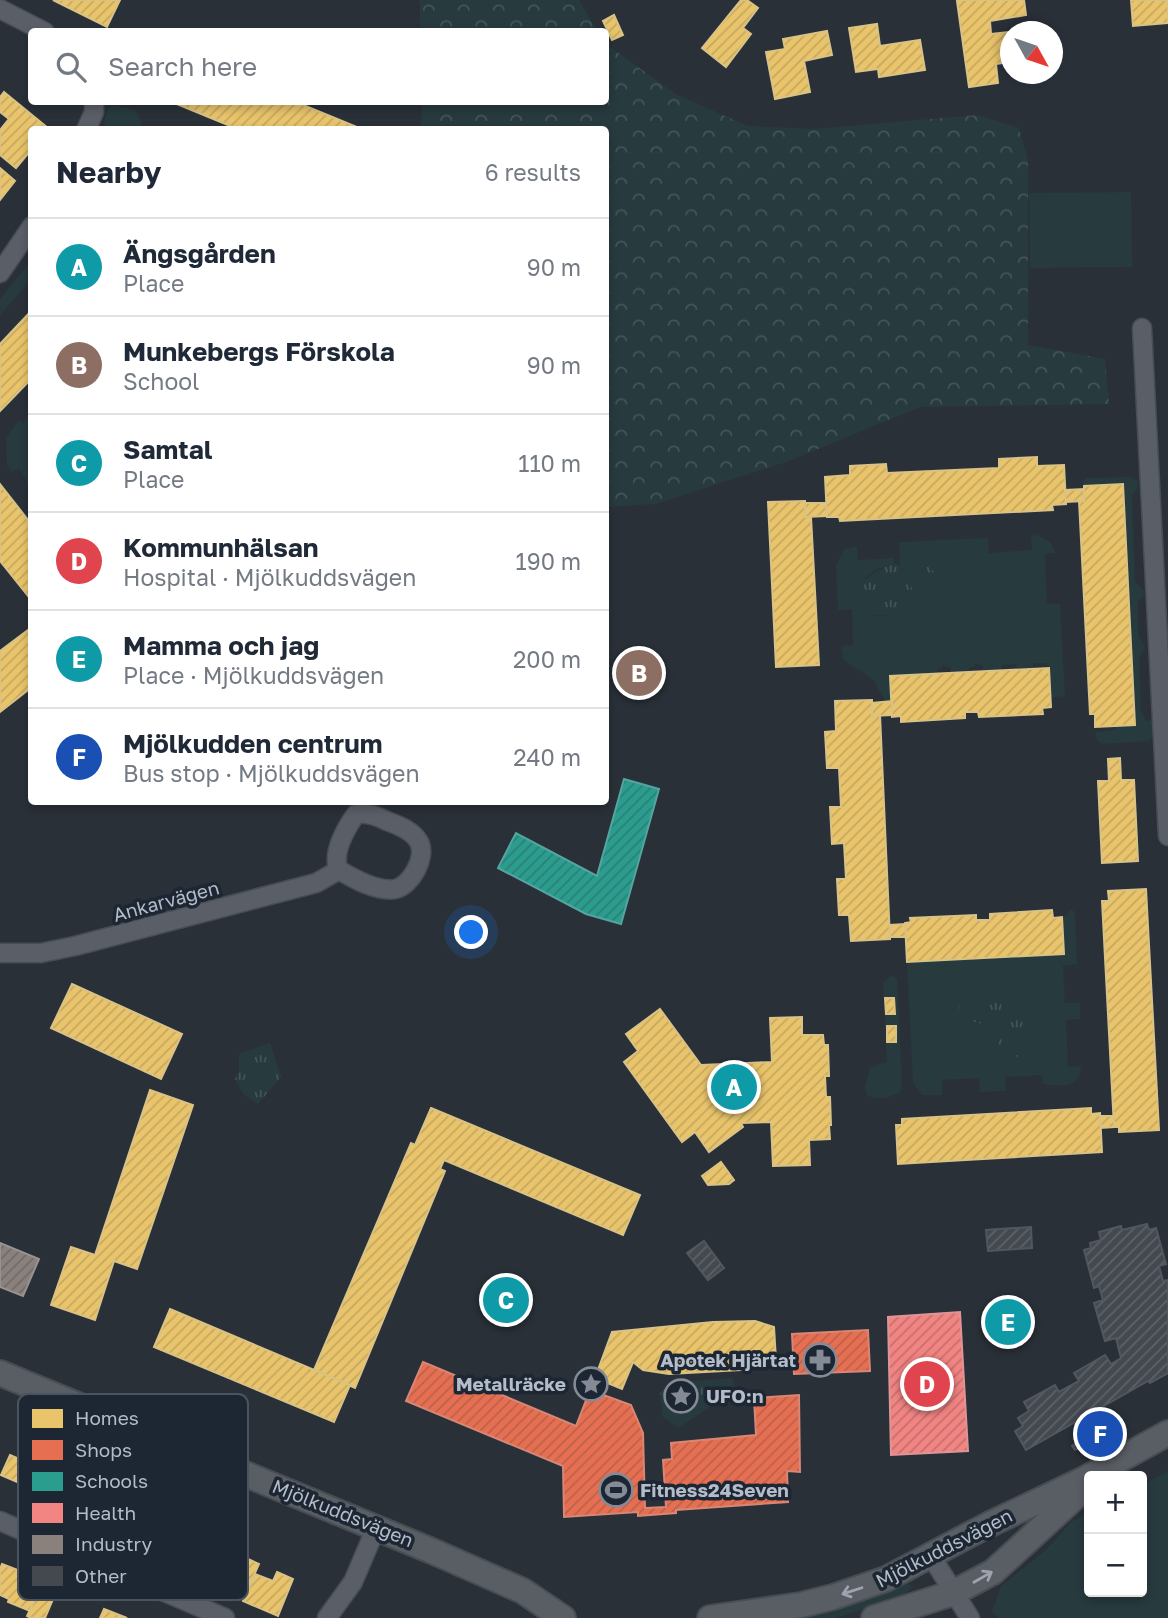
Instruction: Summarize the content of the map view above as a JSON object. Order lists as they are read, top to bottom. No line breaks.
{"streets":{"street":["Ankarvägen","Mjölkuddsvägen"]},"places":{"pharmacy":["Apotek Hjärtat"],"place":["Metallräcke","UFO:n"],"sports":["Fitness24Seven"]},"legend":["Homes","Shops","Schools","Health","Industry","Other"],"north":"bottom right","page":{"search":"Search here","heading":["Nearby","6 results"],"list":[{"mark":"A","name":"Ängsgården","note":"Place","value":"90 m"},{"mark":"B","name":"Munkebergs Förskola","note":"School","value":"90 m"},{"mark":"C","name":"Samtal","note":"Place","value":"110 m"},{"mark":"D","name":"Kommunhälsan","note":"Hospital · Mjölkuddsvägen","value":"190 m"},{"mark":"E","name":"Mamma och jag","note":"Place · Mjölkuddsvägen","value":"200 m"},{"mark":"F","name":"Mjölkudden centrum","note":"Bus stop · Mjölkuddsvägen","value":"240 m"}],"pins":["B","A","C","E","D","F"],"map_buttons":["+","−"]}}
